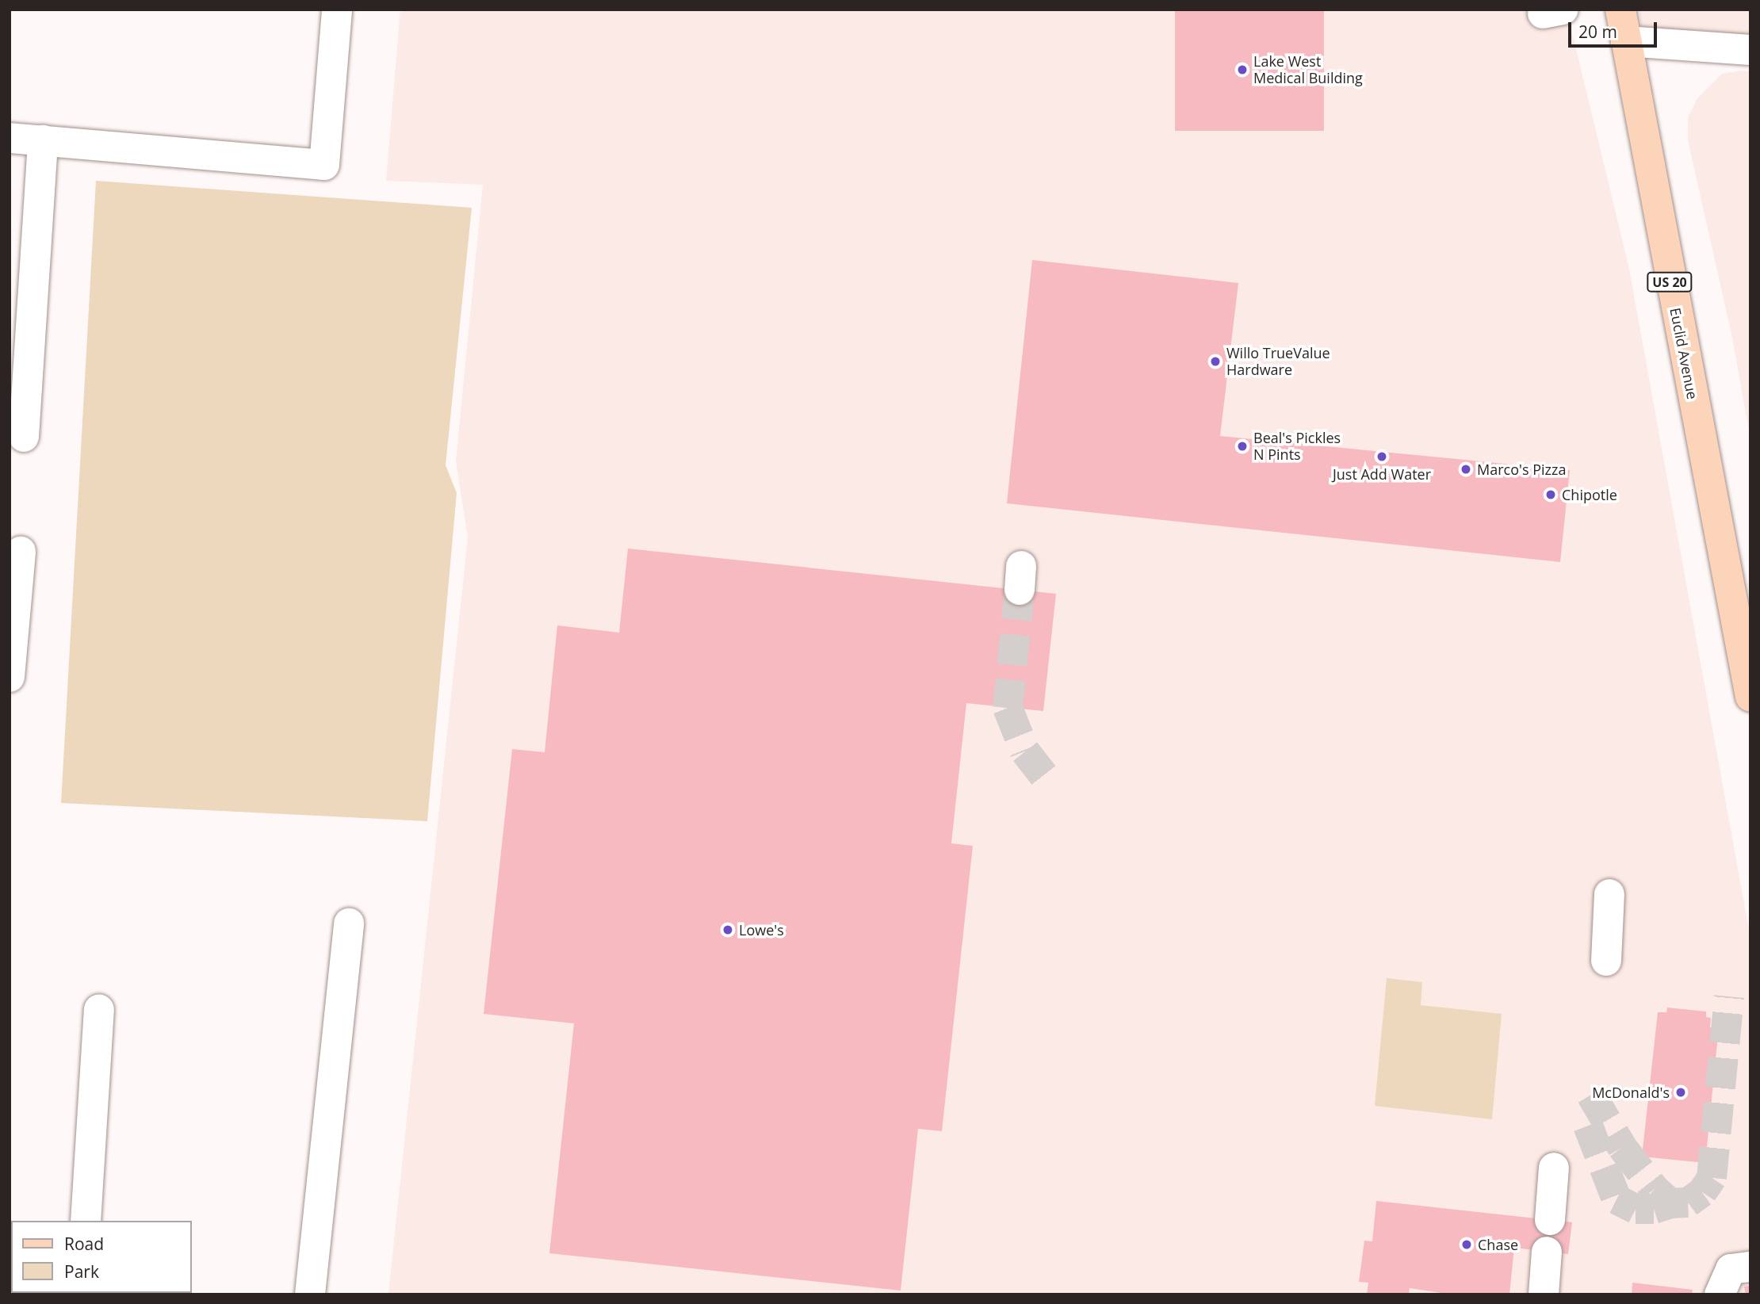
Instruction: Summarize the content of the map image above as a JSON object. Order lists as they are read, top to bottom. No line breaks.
{"streets":{"main road":["US 20","Euclid Avenue"]},"places":["Lake West Medical Building","Willo TrueValue Hardware","Beal's Pickles N Pints","Just Add Water","Marco's Pizza","Chipotle","Lowe's","McDonald's","Chase"],"legend":["Road","Park"],"scale_bar":"20 m"}
